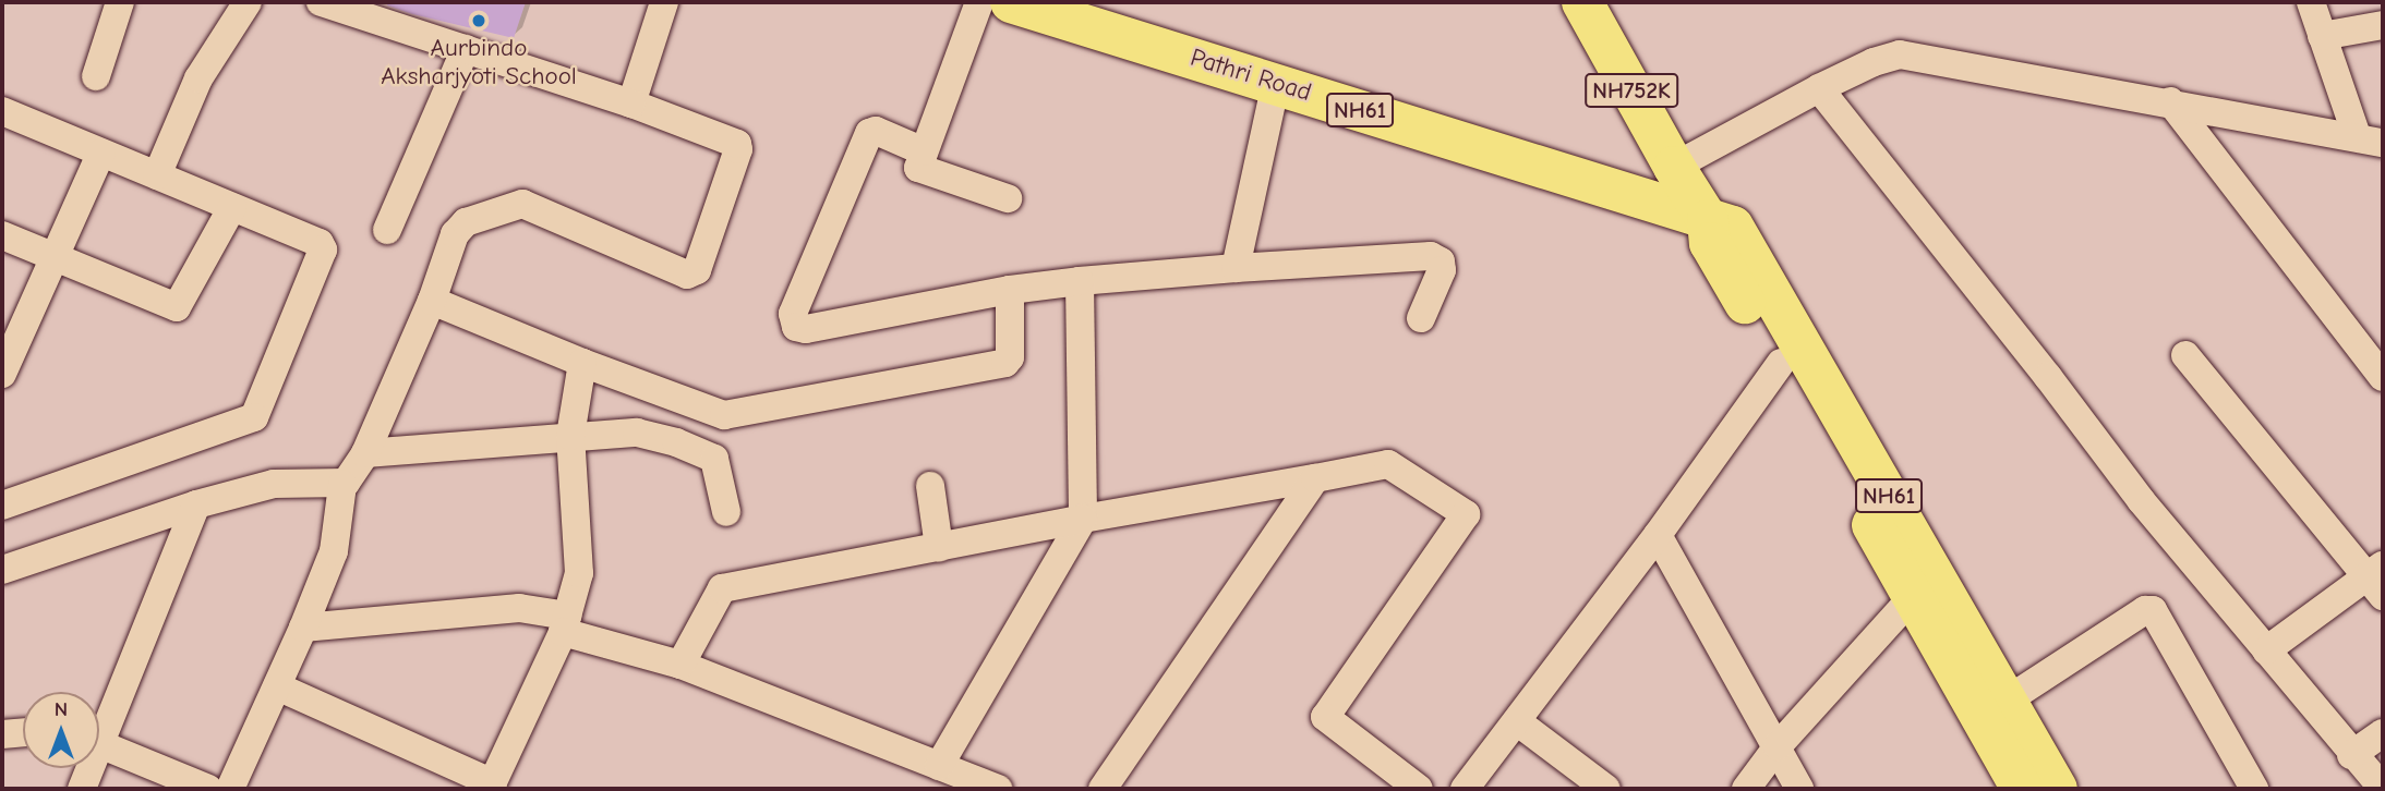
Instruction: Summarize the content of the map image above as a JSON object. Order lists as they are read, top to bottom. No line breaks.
{"streets":{"highway":["Pathri Road","NH752K","NH61"]},"crossings":[["Pathri Road","NH752K"],["Pathri Road","NH61"],["NH752K","NH61"]],"places":["Aurbindo Aksharjyoti School"],"north":"top"}
